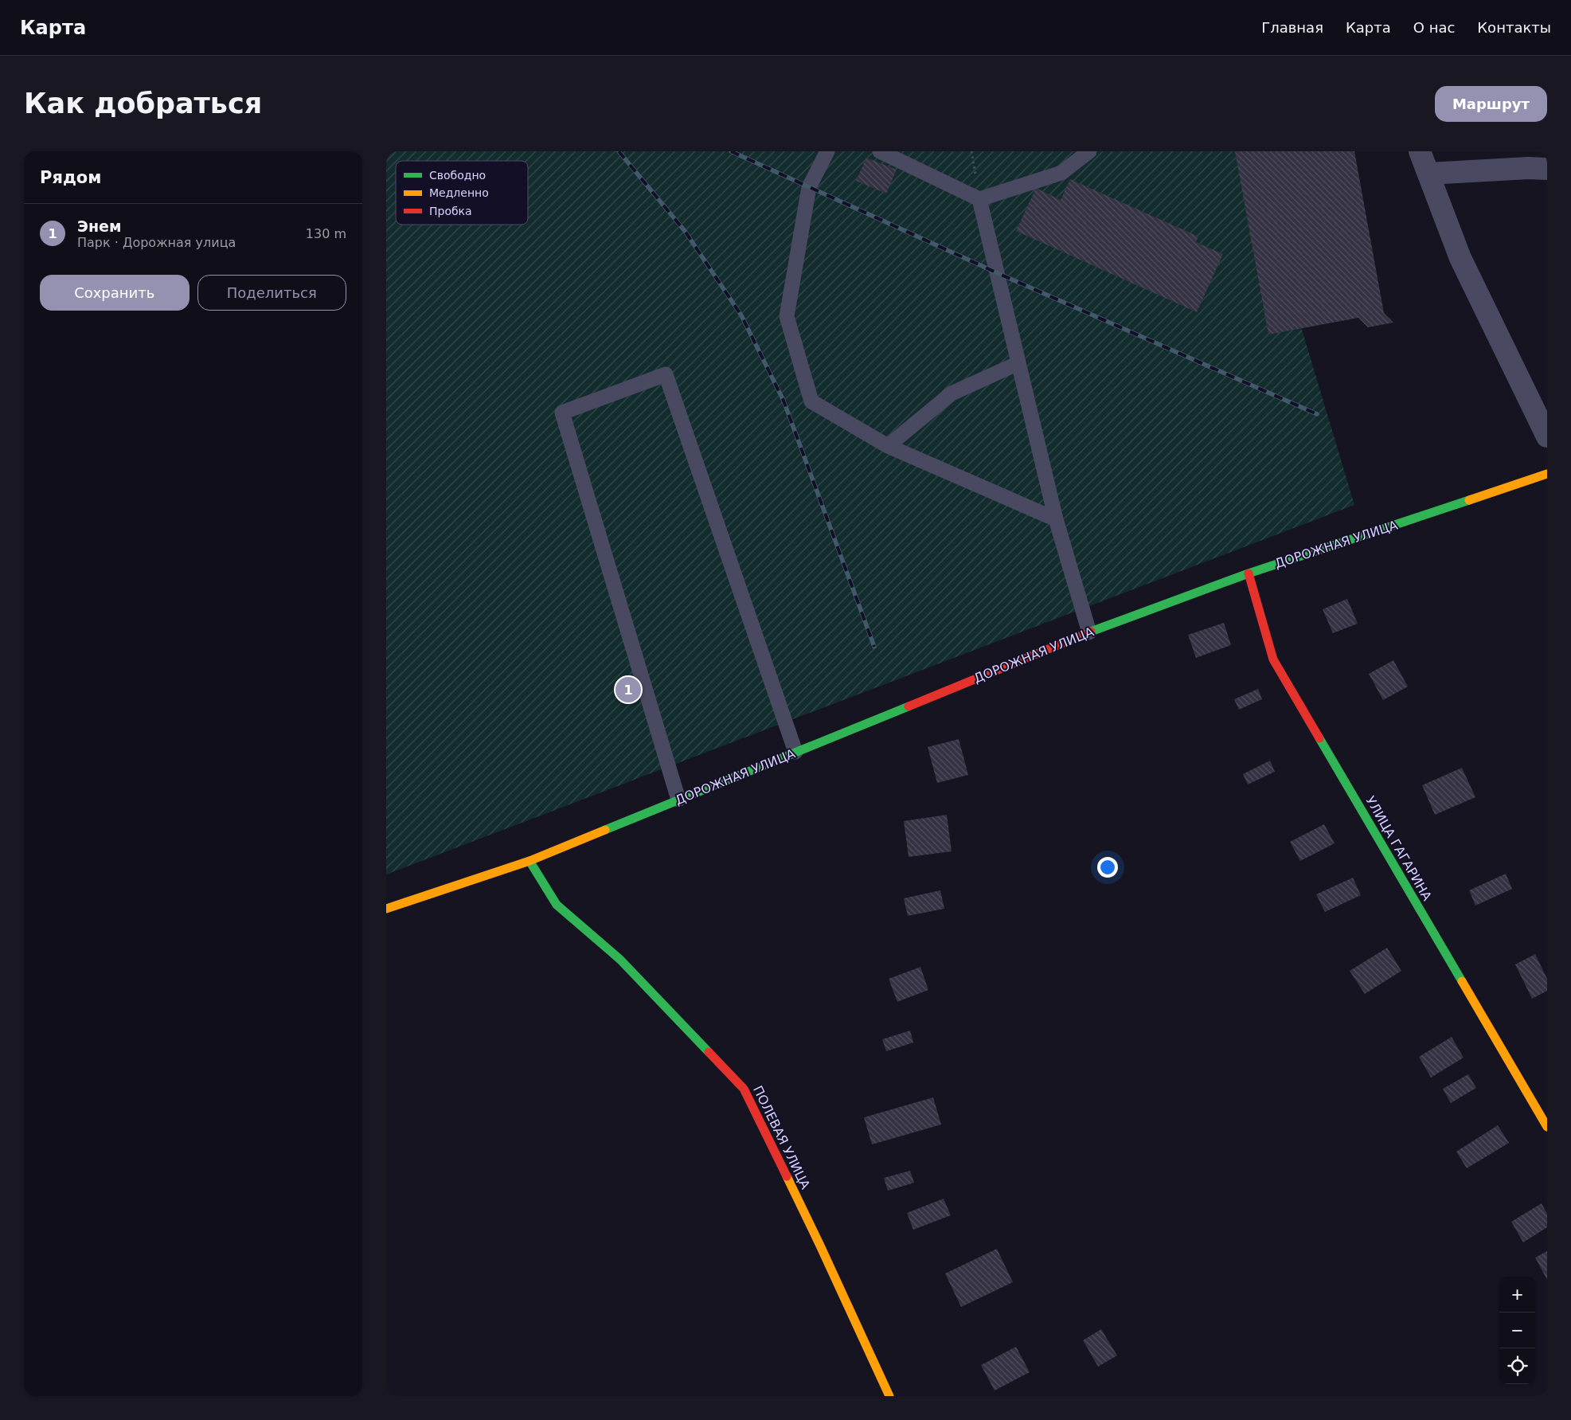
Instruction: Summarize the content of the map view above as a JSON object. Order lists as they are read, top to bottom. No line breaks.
{"streets":{"street":["ДОРОЖНАЯ УЛИЦА","УЛИЦА ГАГАРИНА","ПОЛЕВАЯ УЛИЦА"]},"crossings":[["ДОРОЖНАЯ УЛИЦА","УЛИЦА ГАГАРИНА"],["ДОРОЖНАЯ УЛИЦА","ПОЛЕВАЯ УЛИЦА"]],"legend":["Свободно","Медленно","Пробка"],"page":{"header":"Карта","nav":["Главная","Карта","О нас","Контакты"],"buttons":["Маршрут",["Сохранить","Поделиться"]],"title":"Как добраться","heading":"Рядом","list":[{"mark":"1","name":"Энем","note":"Парк · Дорожная улица","value":"130 m"}],"pins":"1","map_buttons":["+","−"]}}
